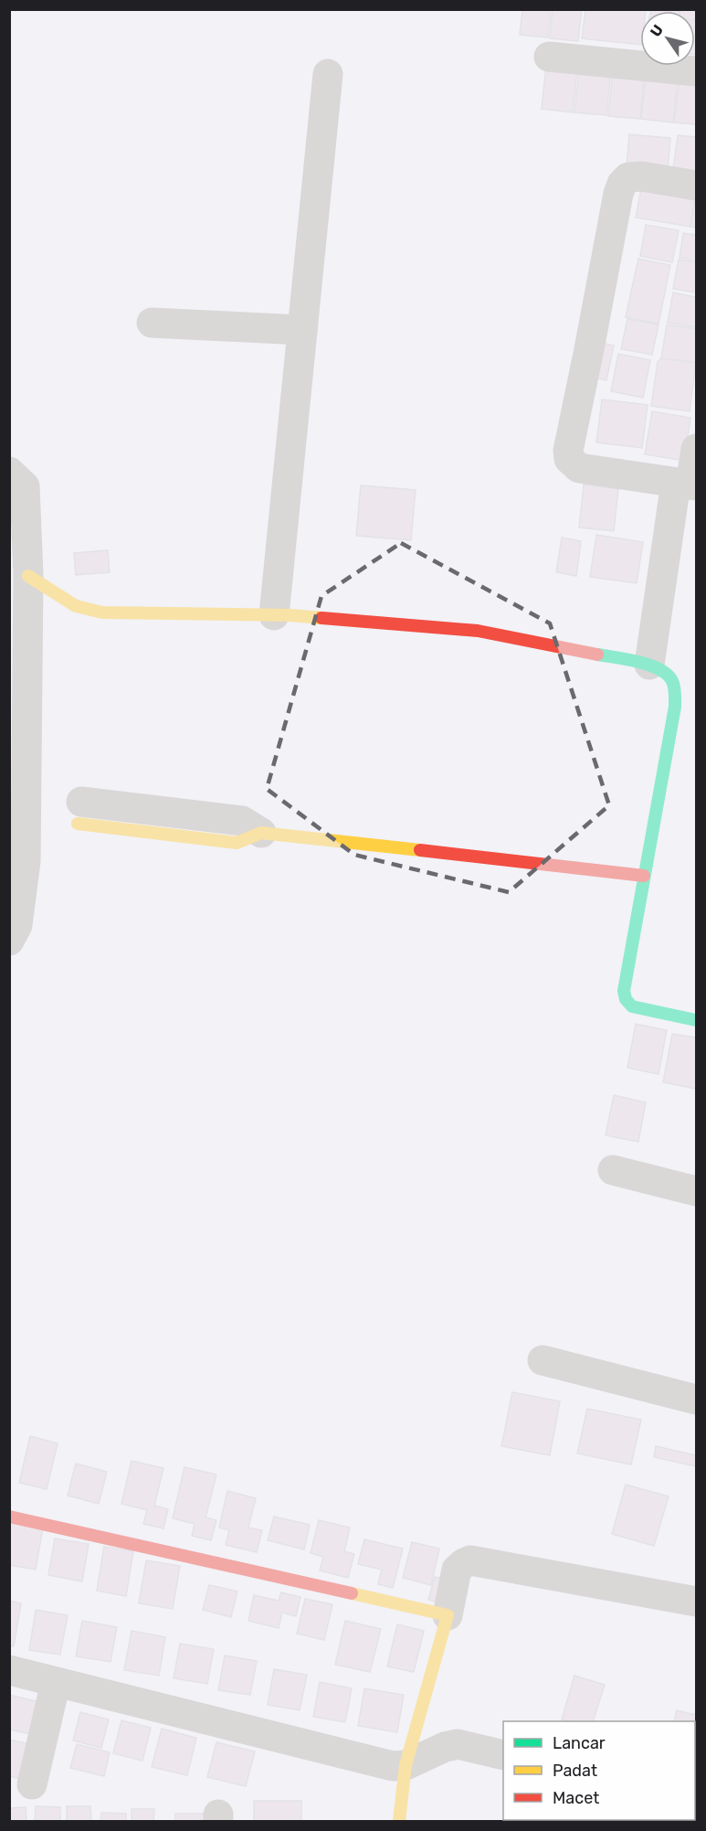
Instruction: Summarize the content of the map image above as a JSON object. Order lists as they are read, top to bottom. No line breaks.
{"legend":["Lancar","Padat","Macet"],"north":"top left"}
